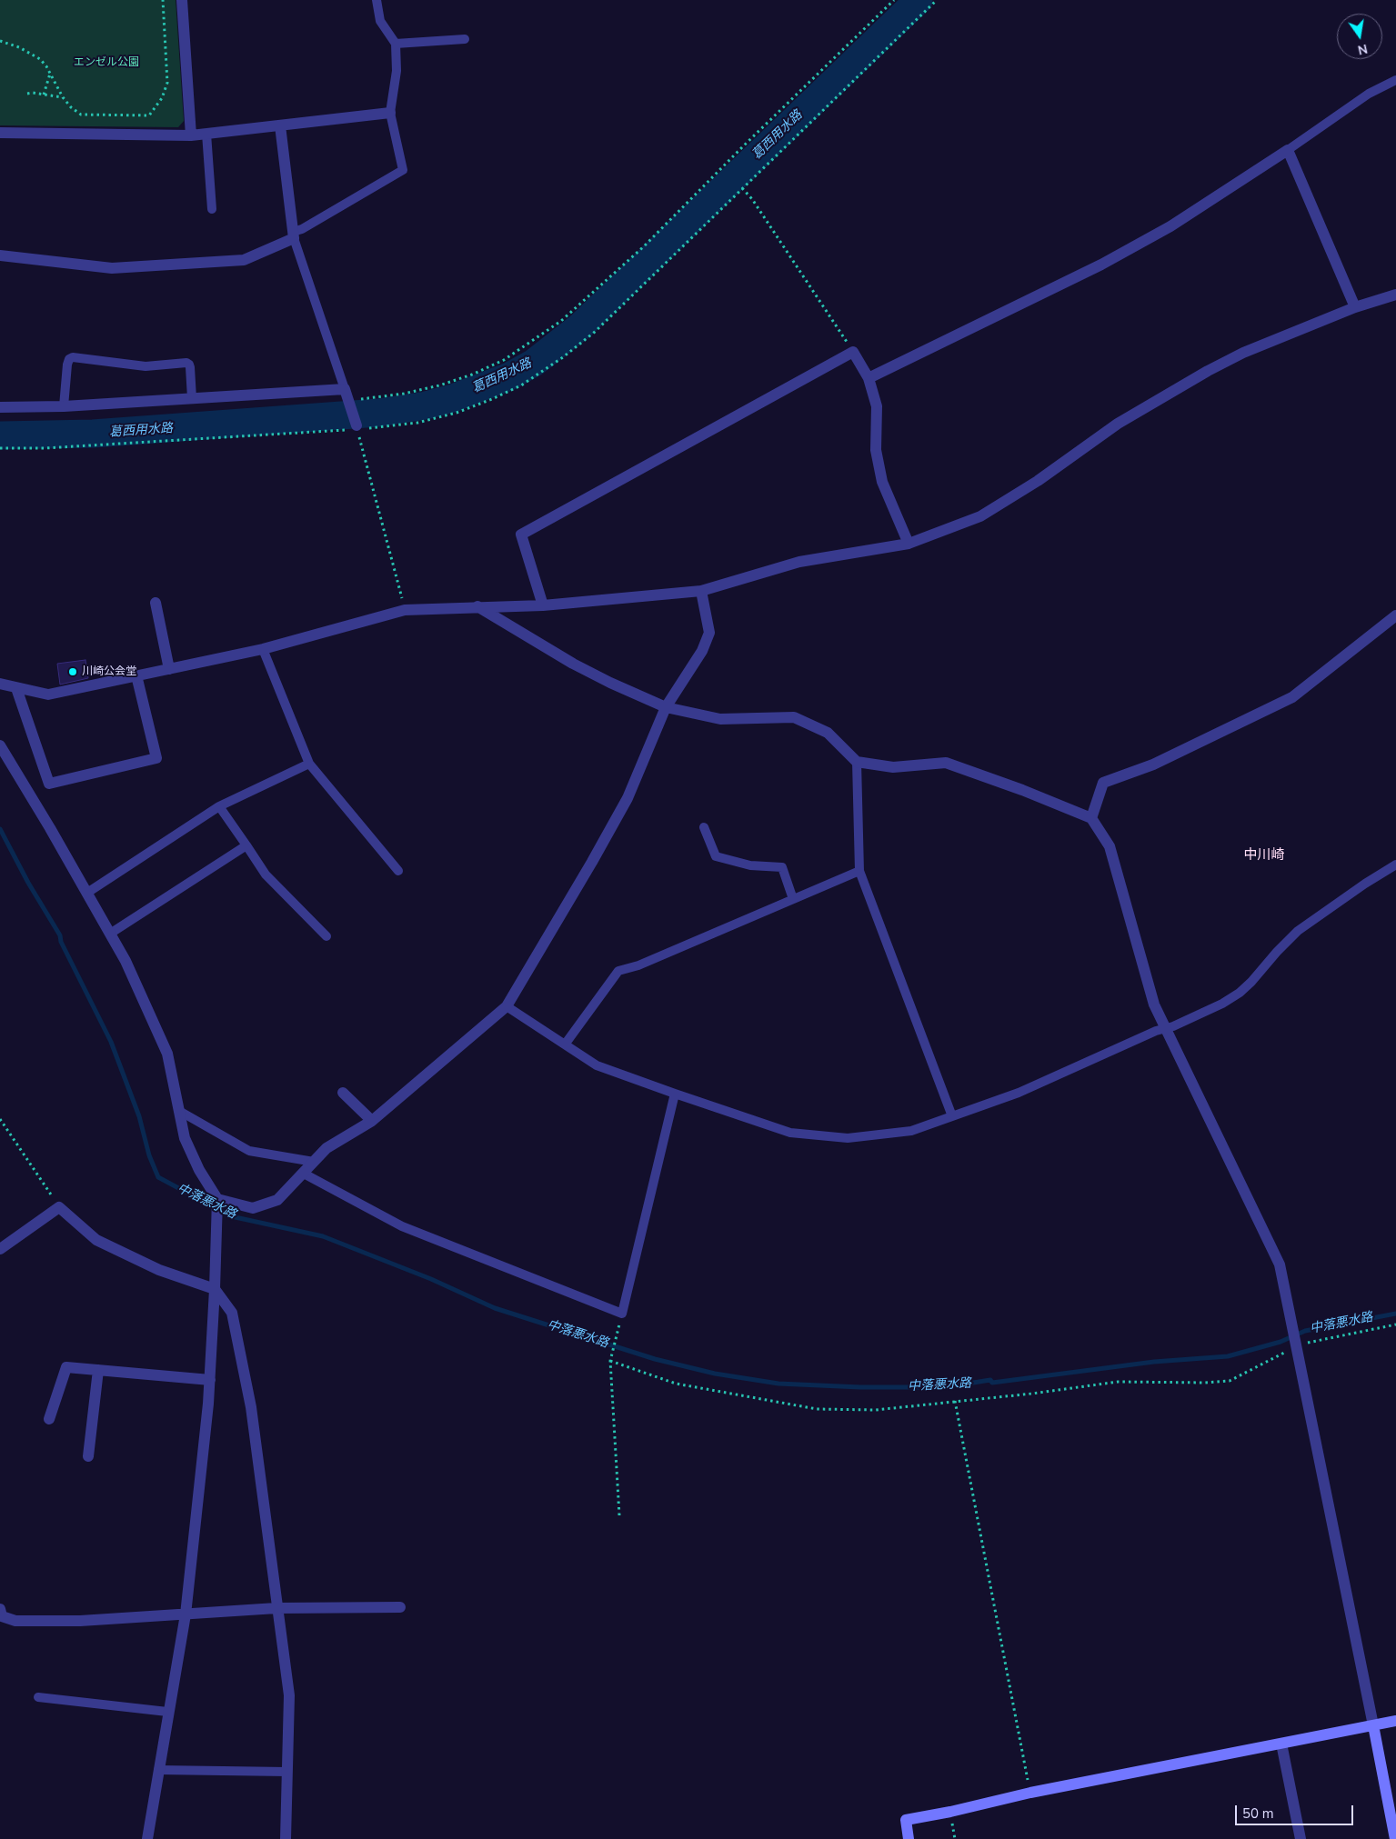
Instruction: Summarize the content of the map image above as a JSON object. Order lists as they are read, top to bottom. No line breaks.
{"districts":["中川崎"],"water":["葛西用水路","中落悪水路"],"parks":["エンゼル公園"],"places":["川崎公会堂"],"scale_bar":"50 m","north":"bottom"}
